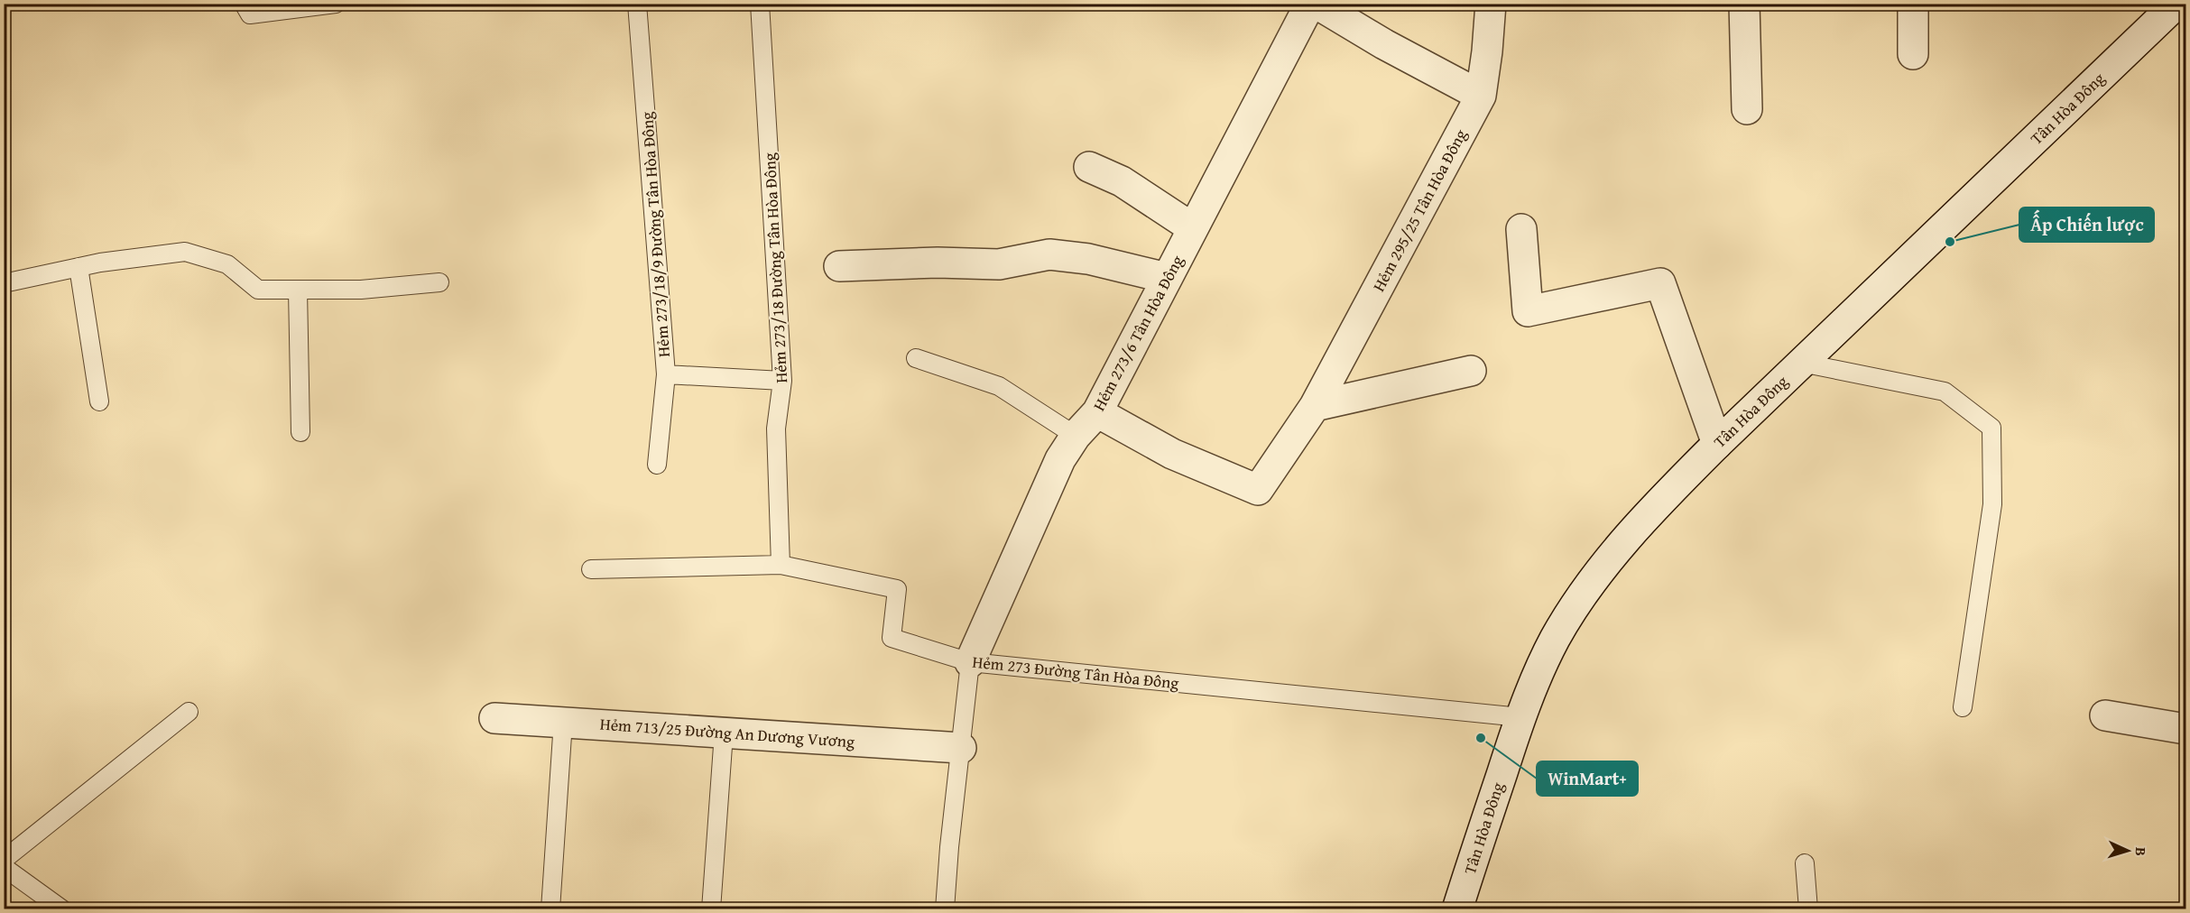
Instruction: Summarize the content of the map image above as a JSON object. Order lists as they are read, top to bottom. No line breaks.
{"streets":{"street":["Tân Hòa Đông","Hẻm 295/25 Tân Hòa Đông","Hẻm 273/6 Tân Hòa Đông","Hẻm 713/25 Đường An Dương Vương"],"lane":["Hẻm 273/18/9 Đường Tân Hòa Đông","Hẻm 273/18 Đường Tân Hòa Đông","Hẻm 273 Đường Tân Hòa Đông"]},"crossings":[["Tân Hòa Đông","Hẻm 273 Đường Tân Hòa Đông"],["Hẻm 295/25 Tân Hòa Đông","Hẻm 273/6 Tân Hòa Đông"],["Hẻm 273/18 Đường Tân Hòa Đông","Hẻm 273 Đường Tân Hòa Đông"],["Hẻm 273/6 Tân Hòa Đông","Hẻm 273 Đường Tân Hòa Đông"]],"places":["Ấp Chiến lược","WinMart+"],"north":"right"}
